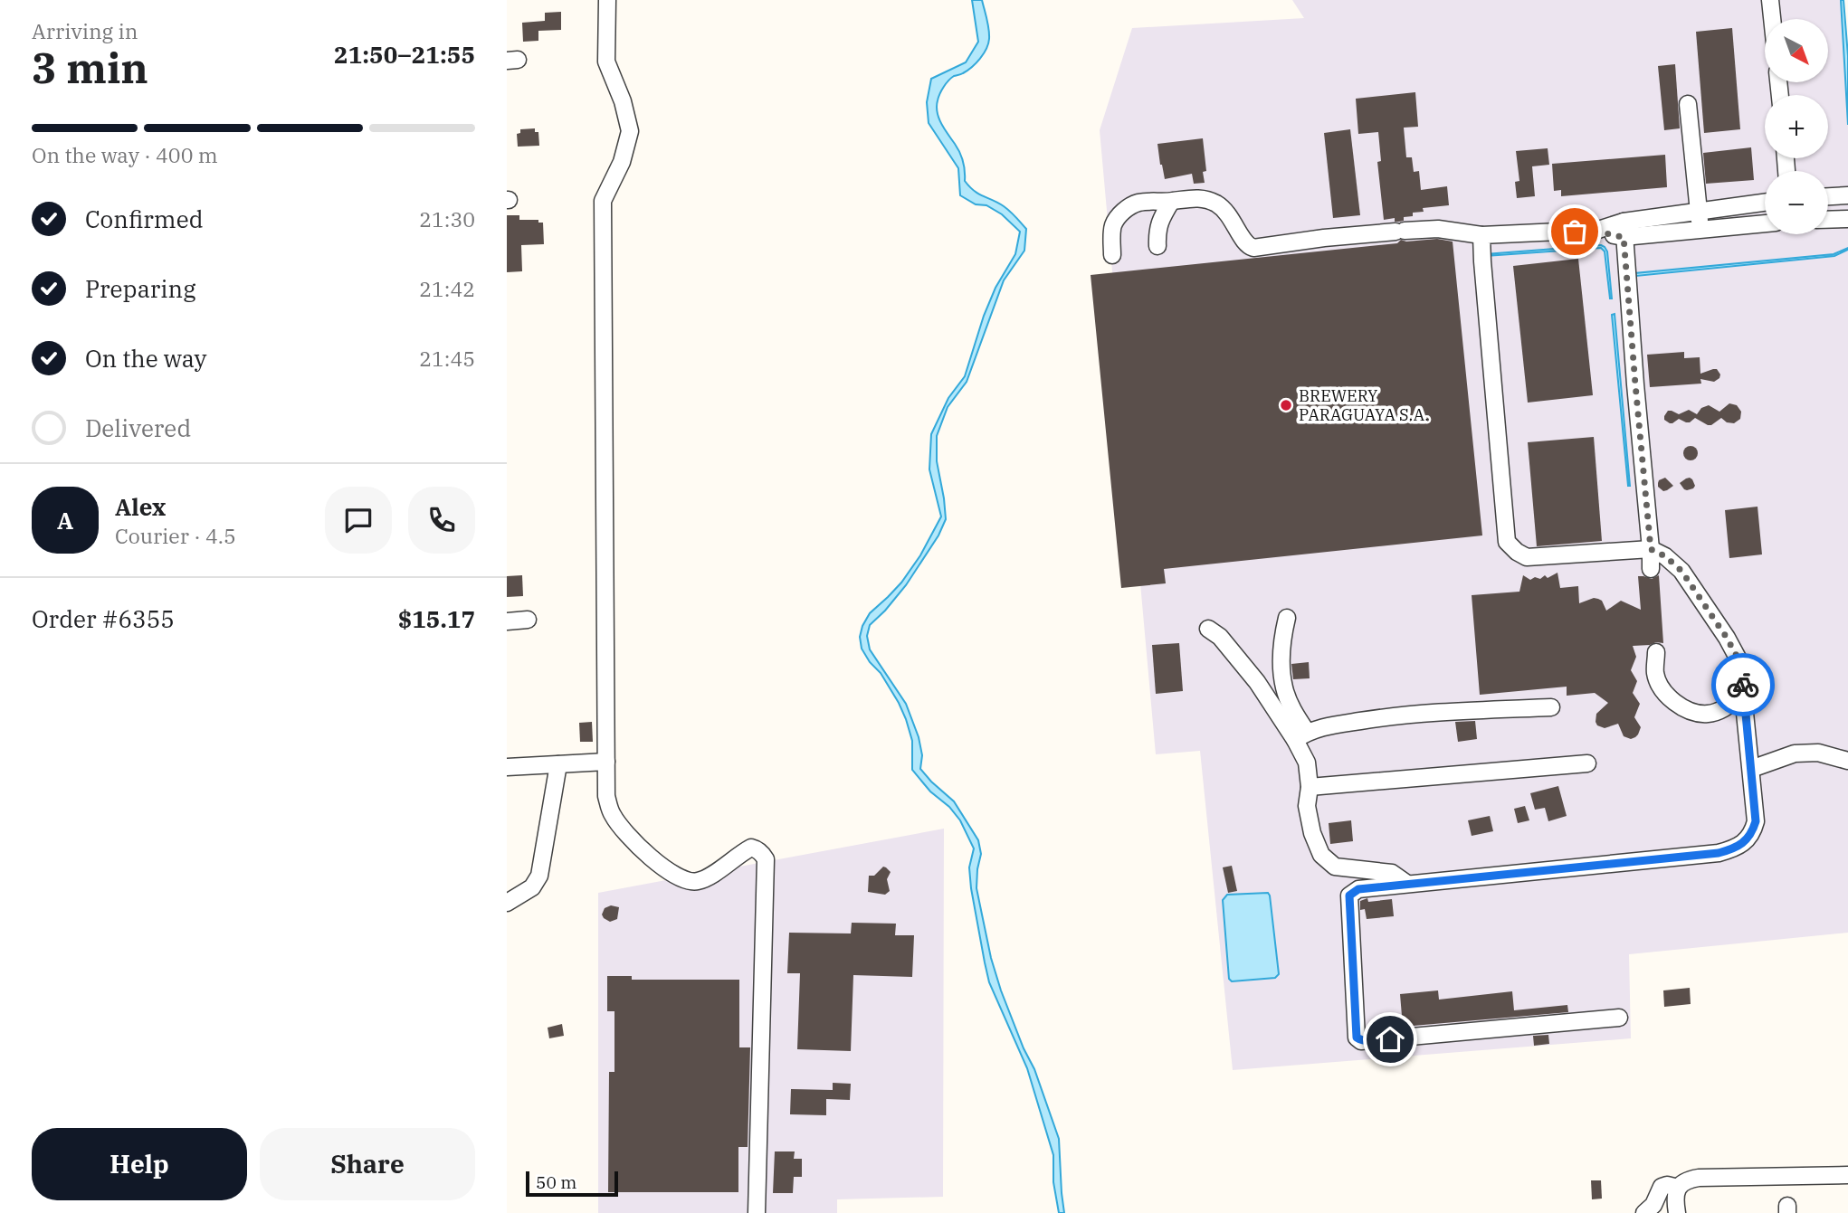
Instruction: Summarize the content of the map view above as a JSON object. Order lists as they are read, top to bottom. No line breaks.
{"places":["BREWERY PARAGUAYA S.A."],"scale_bar":"50 m","north":"bottom right","page":{"heading":["3 min","Arriving in","21:50–21:55"],"panel":["Alex","Courier · 4.5","Order #6355","$15.17"],"map_buttons":["+","−"],"bar":"On the way · 400 m","list":[["Confirmed","21:30"],["Preparing","21:42"],["On the way","21:45"],"Delivered"],"round":"A","buttons":["Help","Share"],"scale":"50 m"}}
